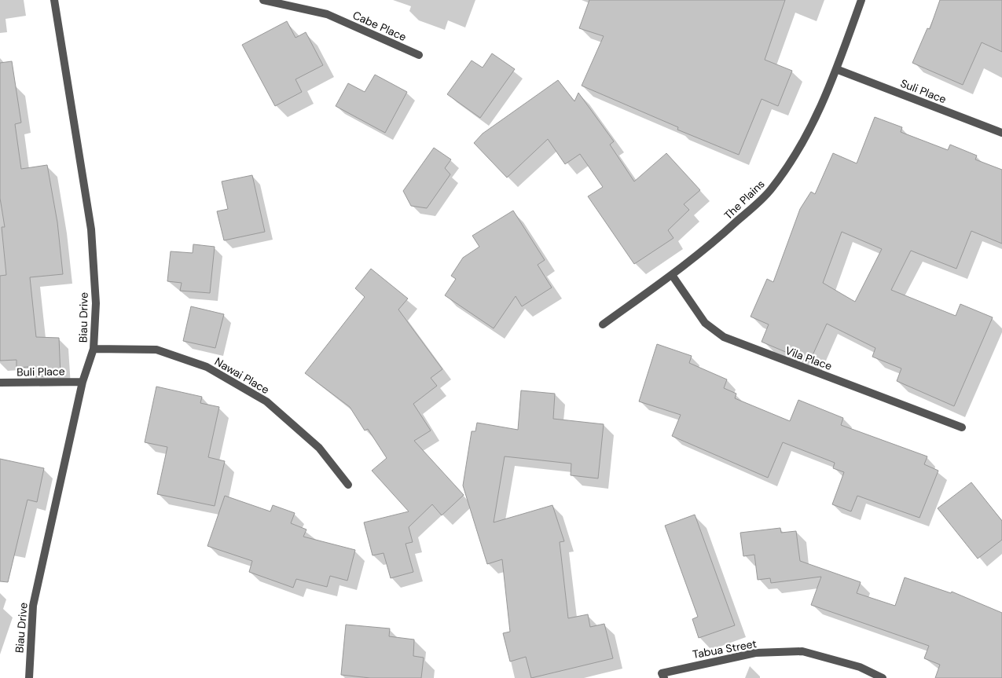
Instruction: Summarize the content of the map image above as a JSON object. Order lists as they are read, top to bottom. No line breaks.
{"streets":{"street":["Cabe Place","Suli Place","The Plains","Biau Drive","Vila Place","Buli Place","Nawai Place","Tabua Street"]},"crossings":[["Suli Place","The Plains"],["The Plains","Vila Place"],["Biau Drive","Buli Place"],["Biau Drive","Nawai Place"]]}
